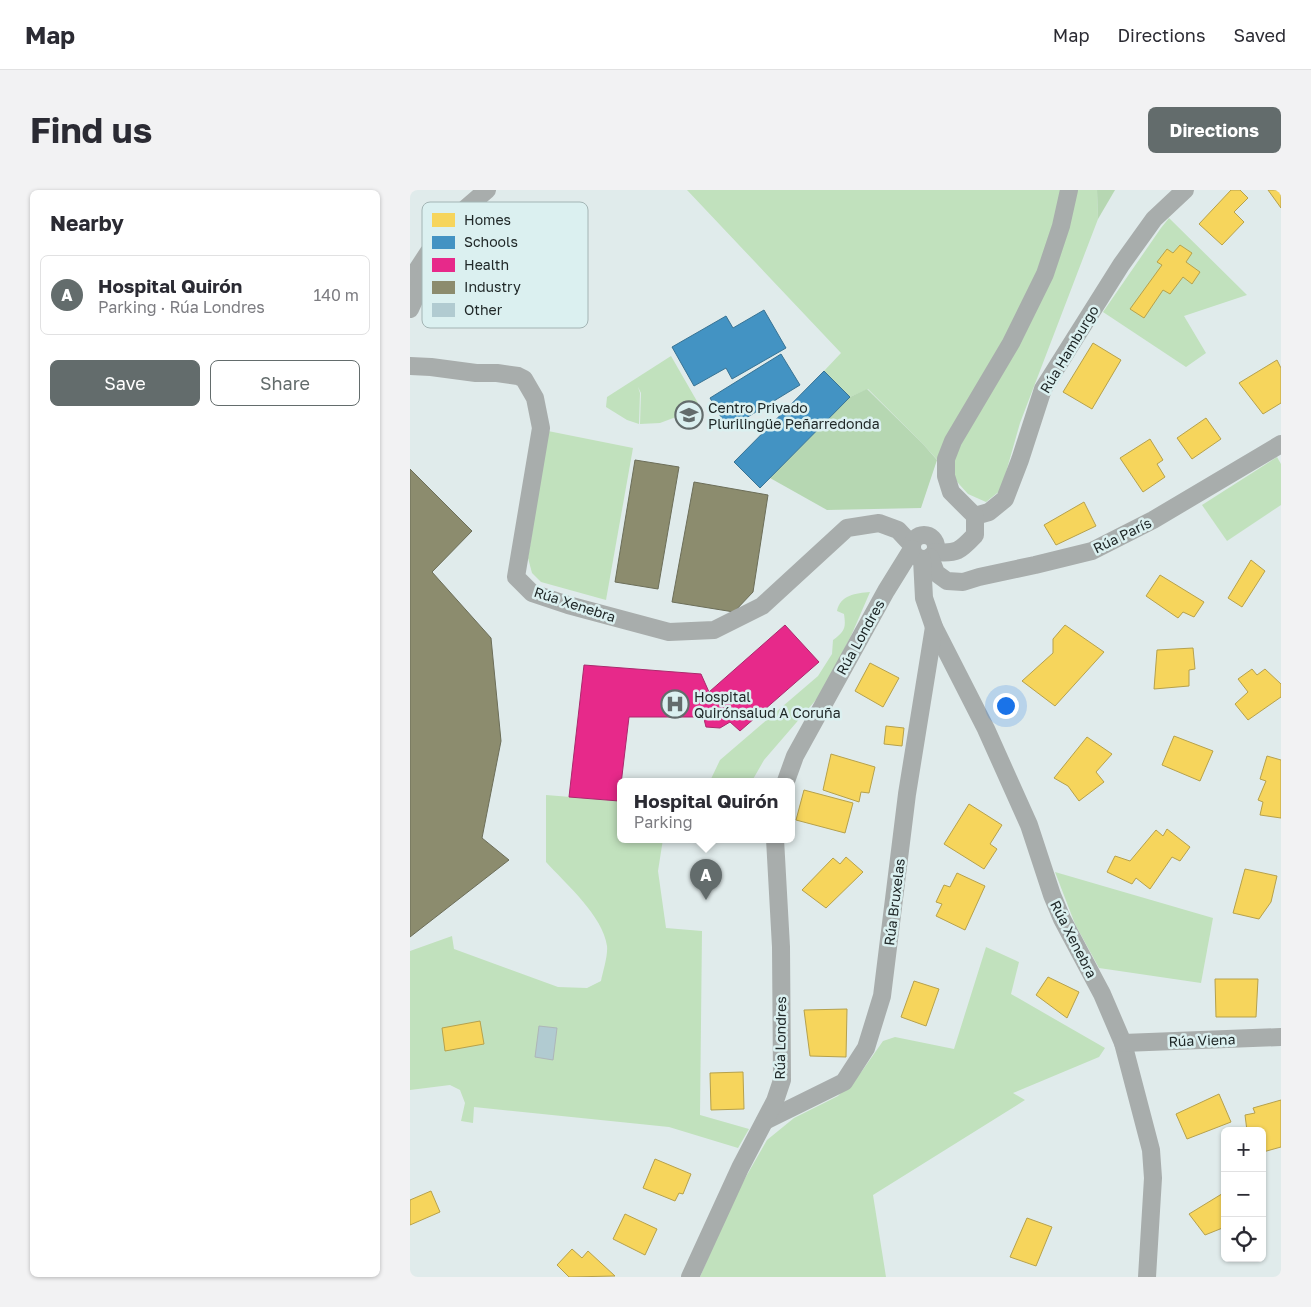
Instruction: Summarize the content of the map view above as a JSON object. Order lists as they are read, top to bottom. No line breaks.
{"streets":{"street":["Rúa Hamburgo","Rúa París","Rúa Xenebra","Rúa Londres","Rúa Bruxelas","Rúa Viena"]},"crossings":[["Rúa París","Rúa Xenebra"],["Rúa París","Rúa Londres"],["Rúa Xenebra","Rúa Londres"],["Rúa Xenebra","Rúa Bruxelas"],["Rúa Xenebra","Rúa Viena"],["Rúa Londres","Rúa Bruxelas"]],"places":{"school or university":["Centro Privado Plurilingüe Peñarredonda"],"hospital":["Hospital Quirónsalud A Coruña"]},"legend":["Homes","Schools","Health","Industry","Other"],"page":{"header":"Map","nav":["Map","Directions","Saved"],"buttons":["Directions",["Save","Share"]],"title":"Find us","heading":"Nearby","list":[{"mark":"A","name":"Hospital Quirón","note":"Parking · Rúa Londres","value":"140 m"}],"popup":["Hospital Quirón","Parking"],"pins":"A","map_buttons":["+","−"]}}
